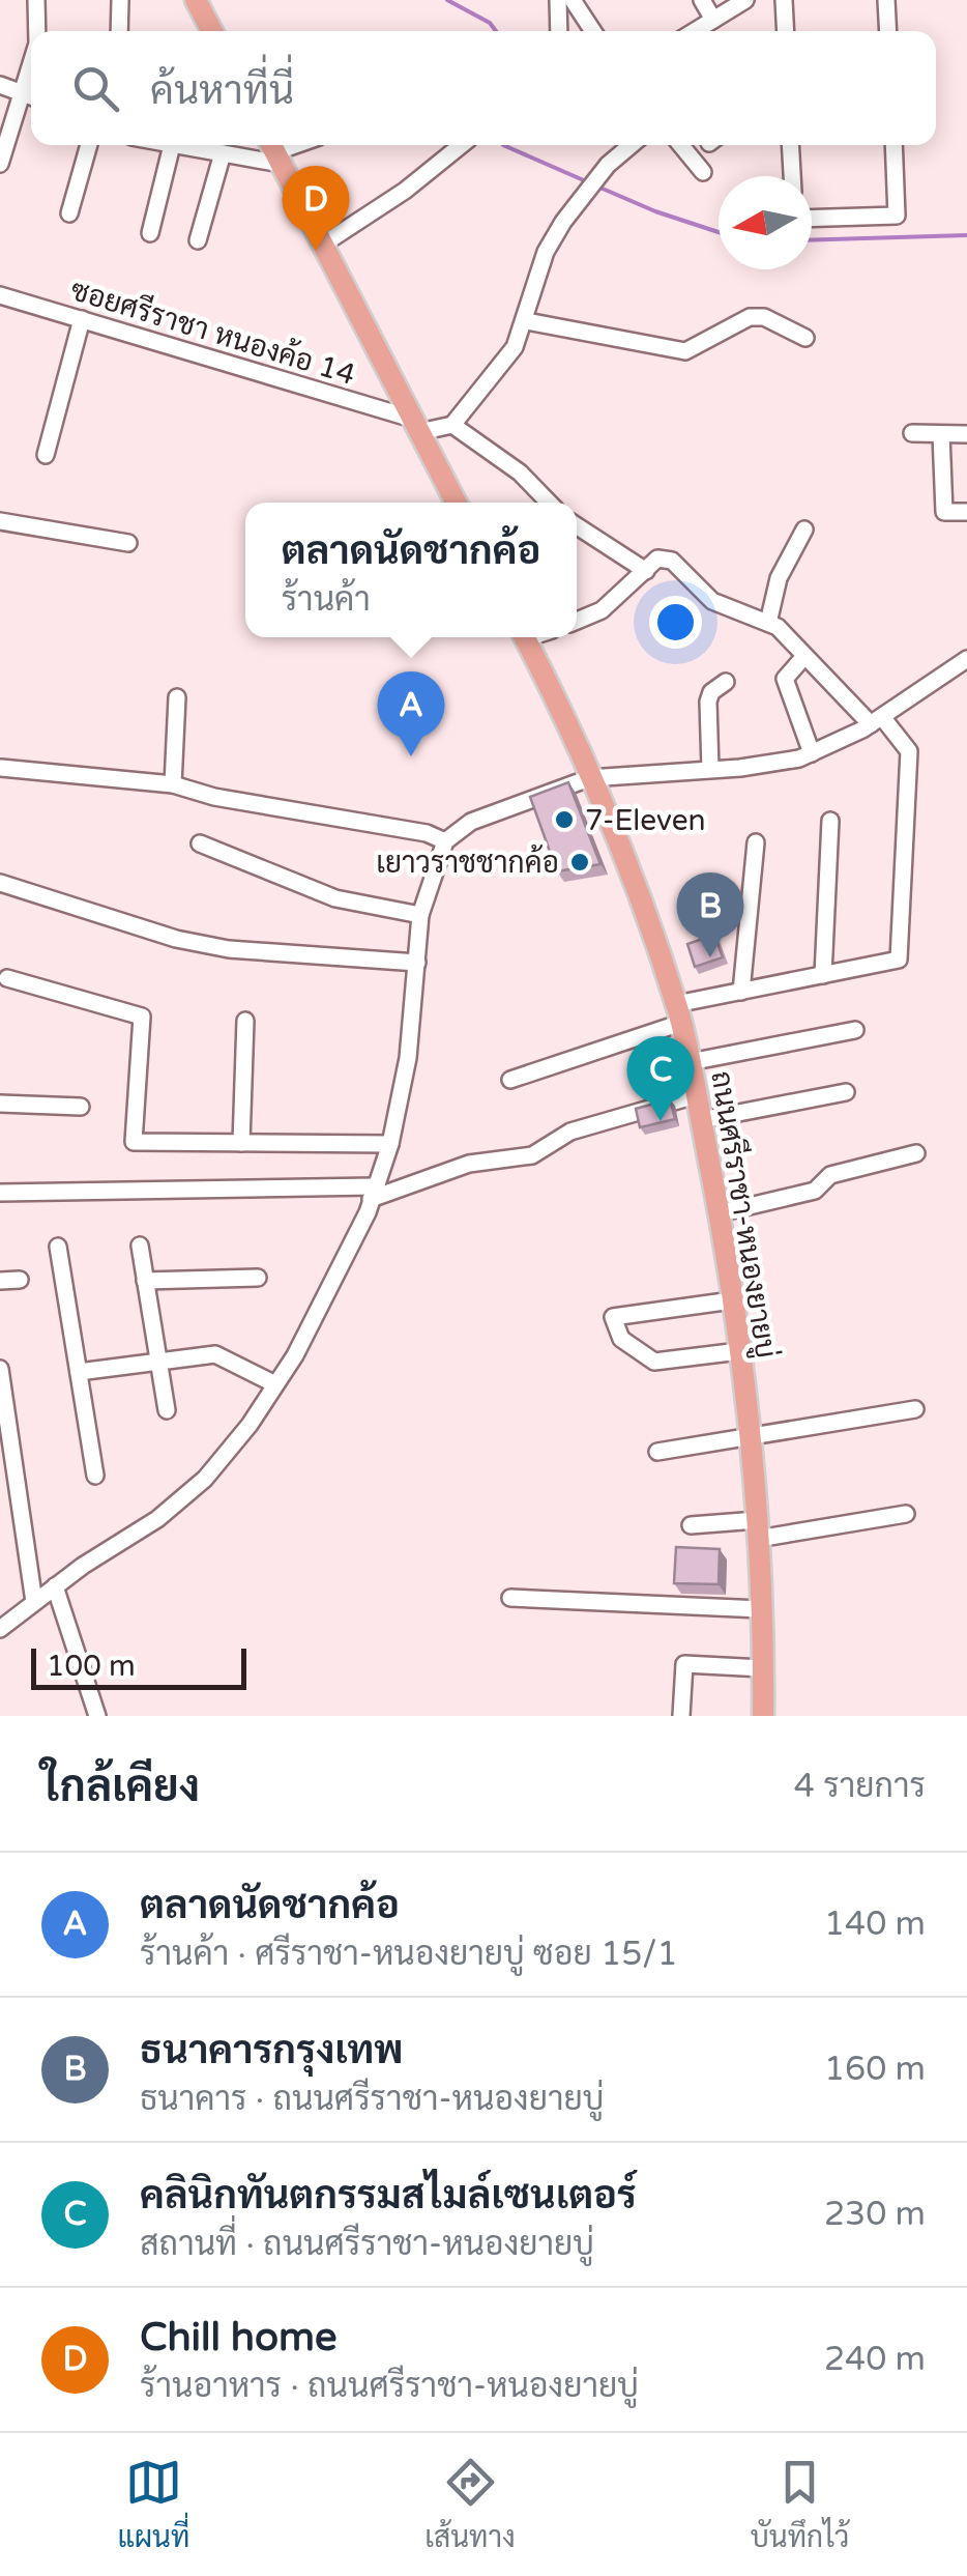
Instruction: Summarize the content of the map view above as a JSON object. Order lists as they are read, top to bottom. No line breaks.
{"streets":{"main road":["ถนนศรีราชา-หนองยายบู่"],"street":["ซอยศรีราชา หนองค้อ 14"]},"places":["7-Eleven","เยาวราชชากค้อ"],"scale_bar":"100 m","north":"left","page":{"search":"ค้นหาที่นี่","pins":["D","A","B","C"],"popup":["ตลาดนัดชากค้อ","ร้านค้า"],"scale":"100 m","heading":["ใกล้เคียง","4 รายการ"],"list":[{"mark":"A","name":"ตลาดนัดชากค้อ","note":"ร้านค้า · ศรีราชา-หนองยายบู่ ซอย 15/1","value":"140 m"},{"mark":"B","name":"ธนาคารกรุงเทพ","note":"ธนาคาร · ถนนศรีราชา-หนองยายบู่","value":"160 m"},{"mark":"C","name":"คลินิกทันตกรรมสไมล์เซนเตอร์","note":"สถานที่ · ถนนศรีราชา-หนองยายบู่","value":"230 m"},{"mark":"D","name":"Chill home","note":"ร้านอาหาร · ถนนศรีราชา-หนองยายบู่","value":"240 m"}],"nav":["แผนที่","เส้นทาง","บันทึกไว้"]}}
